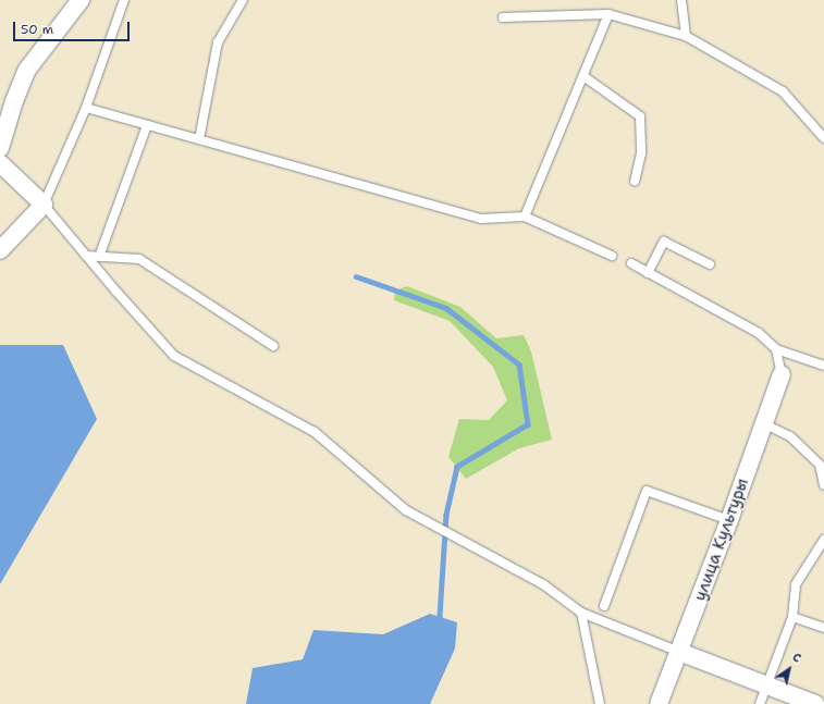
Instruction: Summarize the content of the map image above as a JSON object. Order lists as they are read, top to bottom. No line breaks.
{"streets":{"street":["улица Культуры"]},"scale_bar":"50 m","north":"top right"}
